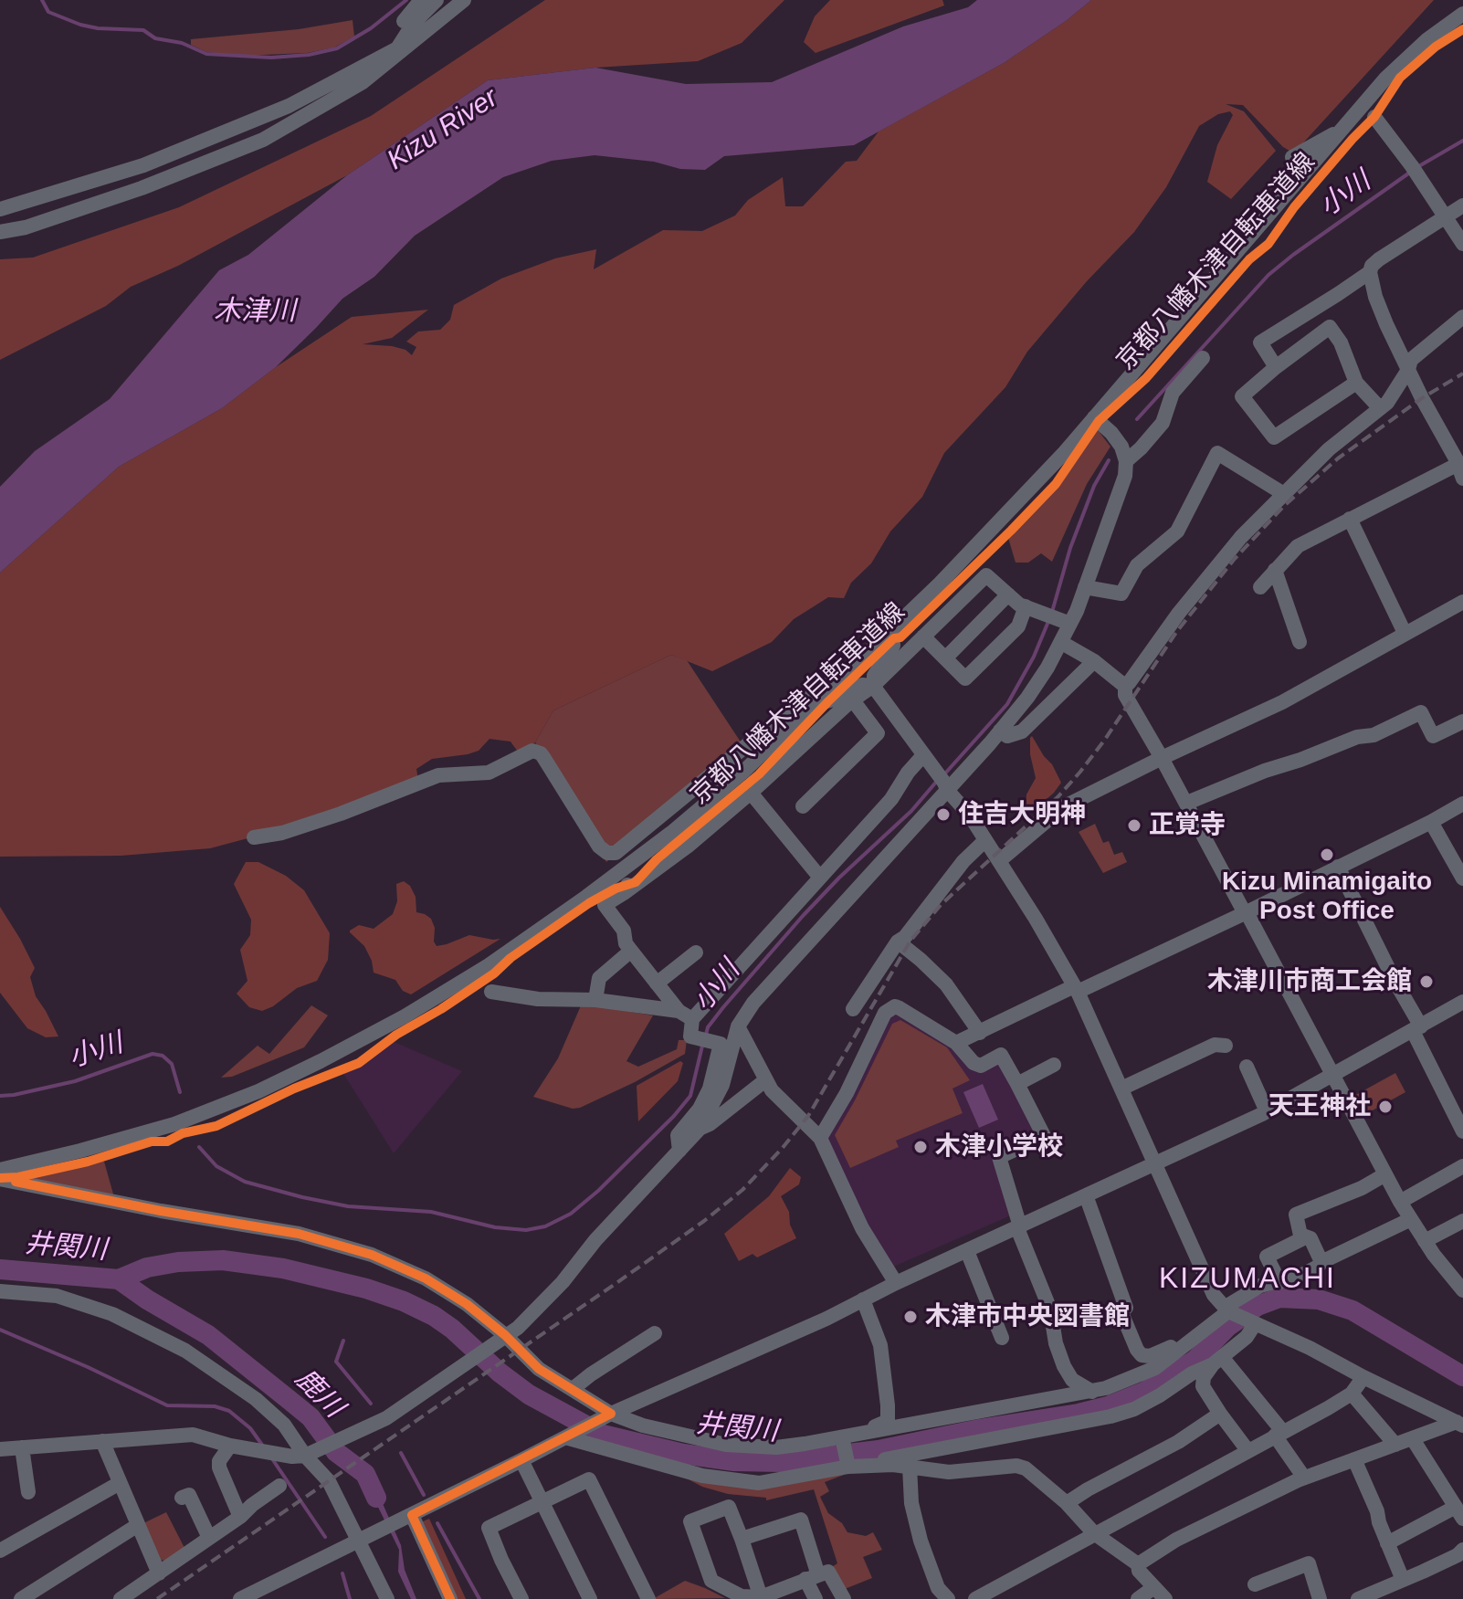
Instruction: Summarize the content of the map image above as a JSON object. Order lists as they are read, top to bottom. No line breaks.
{"streets":{"cycle path":["京都八幡木津自転車道線"]},"districts":["KIZUMACHI"],"water":["Kizu River","小川","木津川","井関川","鹿川"],"places":["住吉大明神","正覚寺","Kizu Minamigaito Post Office","木津川市商工会館","天王神社","木津小学校","木津市中央図書館"]}
